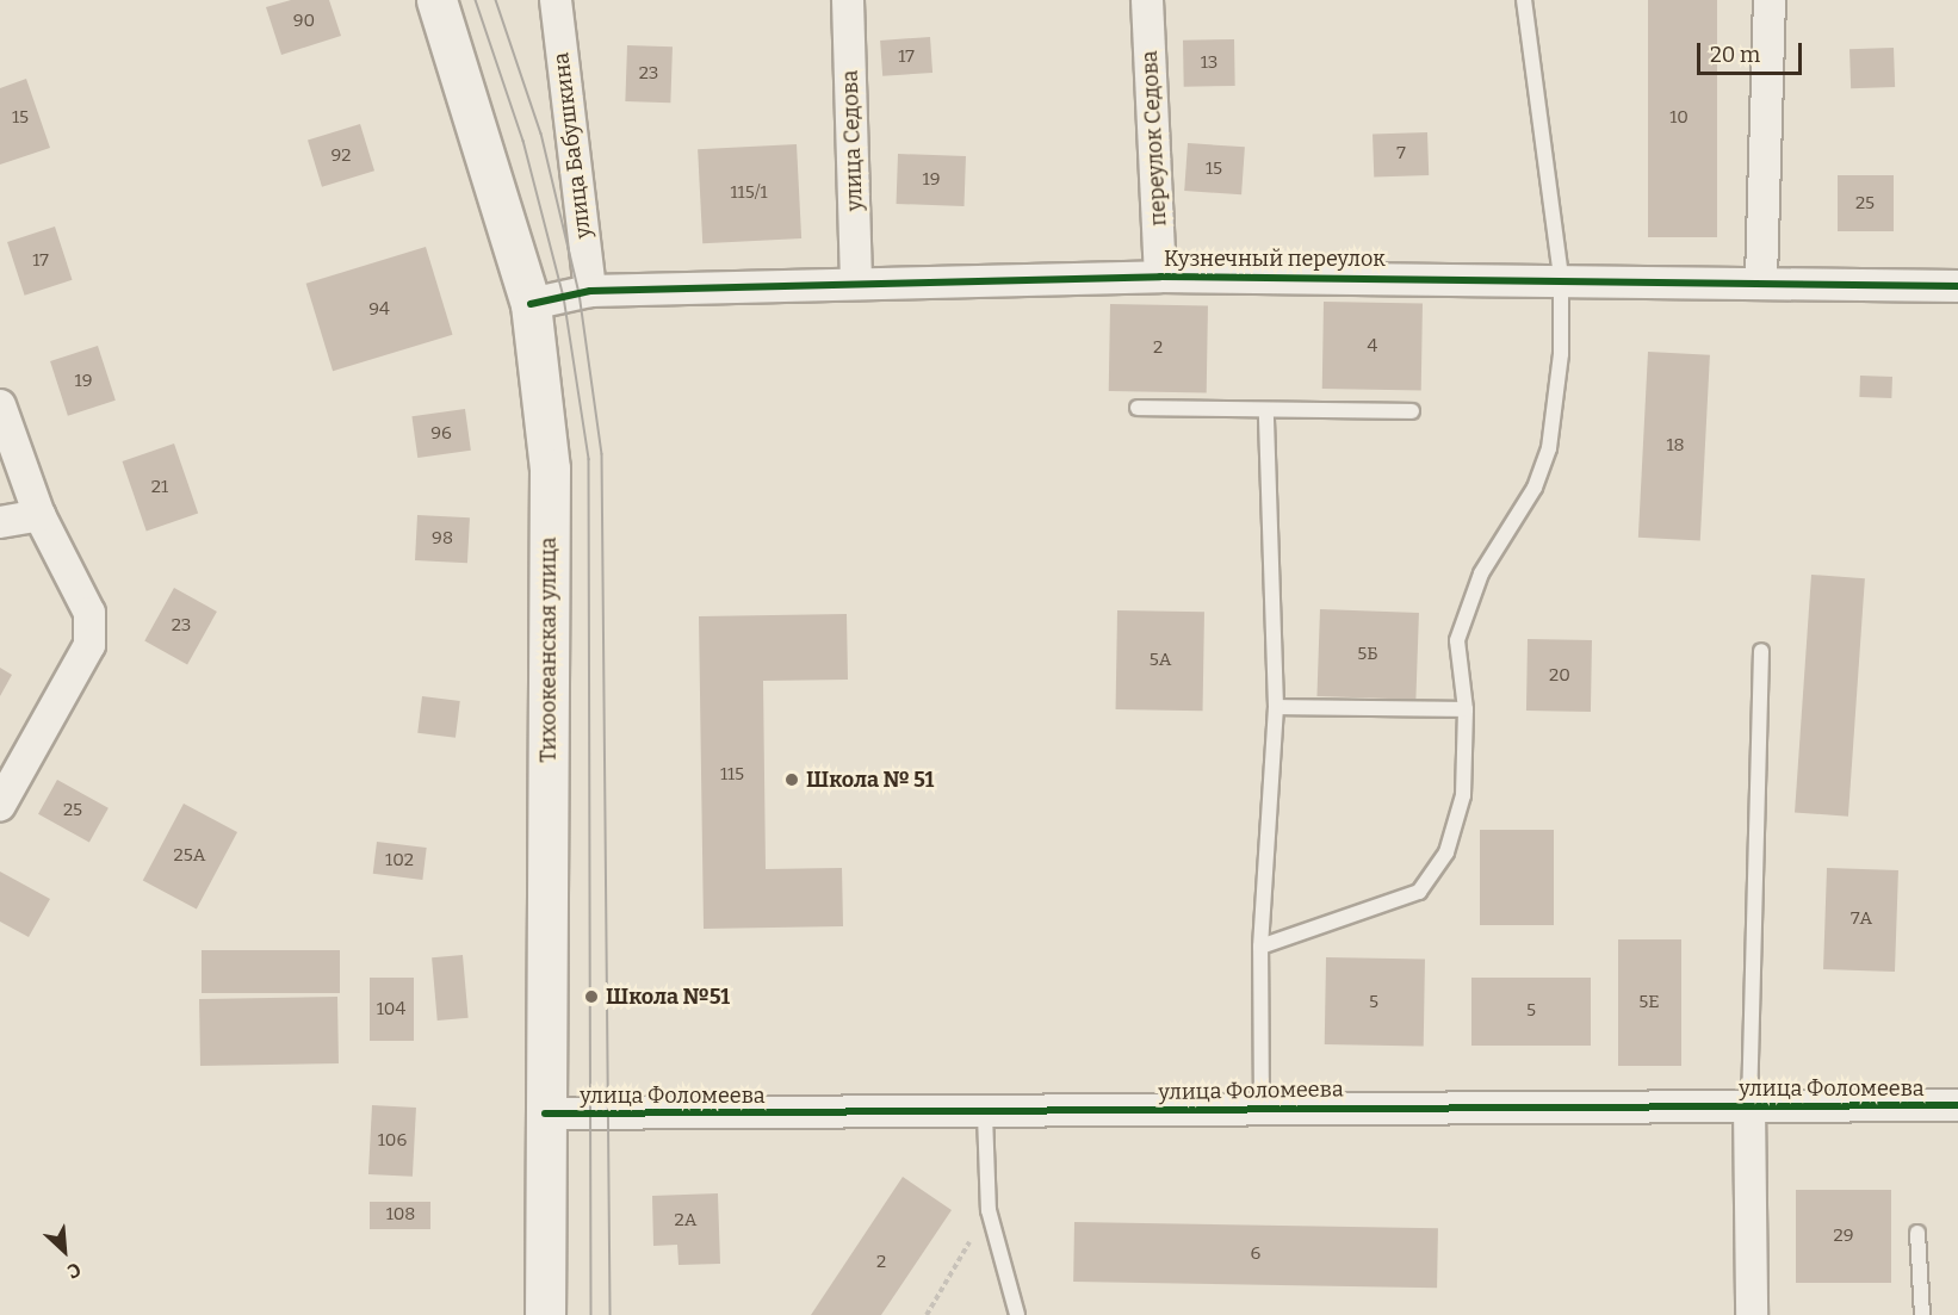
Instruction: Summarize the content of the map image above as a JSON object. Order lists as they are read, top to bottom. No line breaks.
{"streets":{"main road":["Тихоокеанская улица"],"street":["переулок Седова","улица Седова","улица Бабушкина","Кузнечный переулок","улица Фоломеева"]},"crossings":[["переулок Седова","Кузнечный переулок"],["улица Седова","Кузнечный переулок"],["улица Бабушкина","Кузнечный переулок"],["Кузнечный переулок","Тихоокеанская улица"],["Тихоокеанская улица","улица Фоломеева"]],"places":["Школа № 51","Школа №51"],"house_numbers":["90","17","13","23","15","10","7","92","15","19","115/1","25","17","94","4","2","19","96","18","21","98","23","5Б","5А","20","115","25","25А","102","7А","5","5Е","104","5","106","108","2А","29","6","2"],"scale_bar":"20 m","north":"bottom right"}
